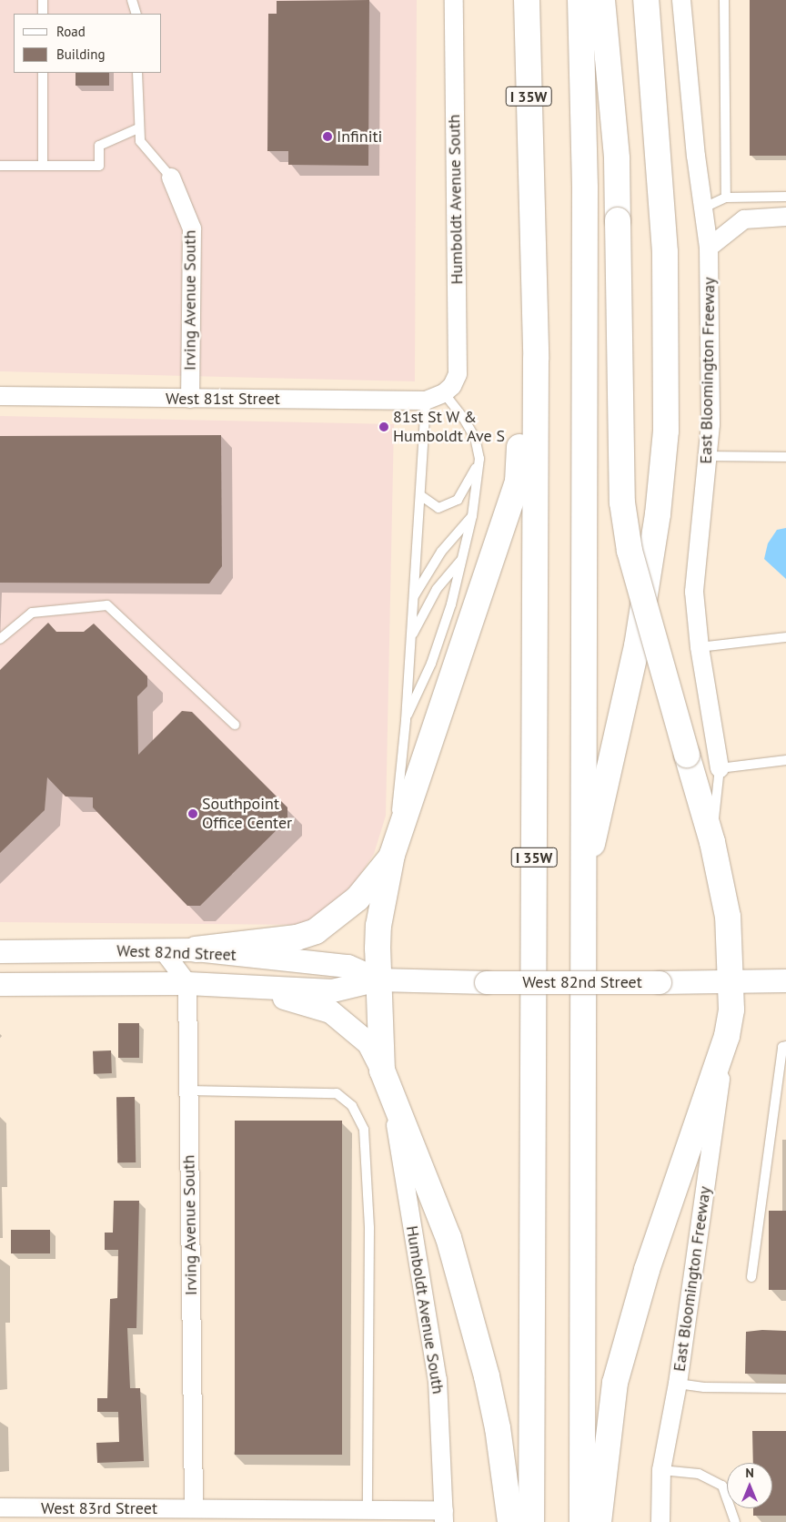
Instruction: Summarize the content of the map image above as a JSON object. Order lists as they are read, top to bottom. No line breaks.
{"streets":{"highway":["I 35W"],"street":["Humboldt Avenue South","Irving Avenue South","East Bloomington Freeway","West 81st Street","West 82nd Street","West 83rd Street"]},"crossings":[["Humboldt Avenue South","West 81st Street"],["Humboldt Avenue South","West 83rd Street"],["Irving Avenue South","West 81st Street"],["Irving Avenue South","West 82nd Street"],["Irving Avenue South","West 83rd Street"]],"places":["Infiniti","81st St W & Humboldt Ave S","Southpoint Office Center"],"legend":["Road","Building"],"north":"top"}
